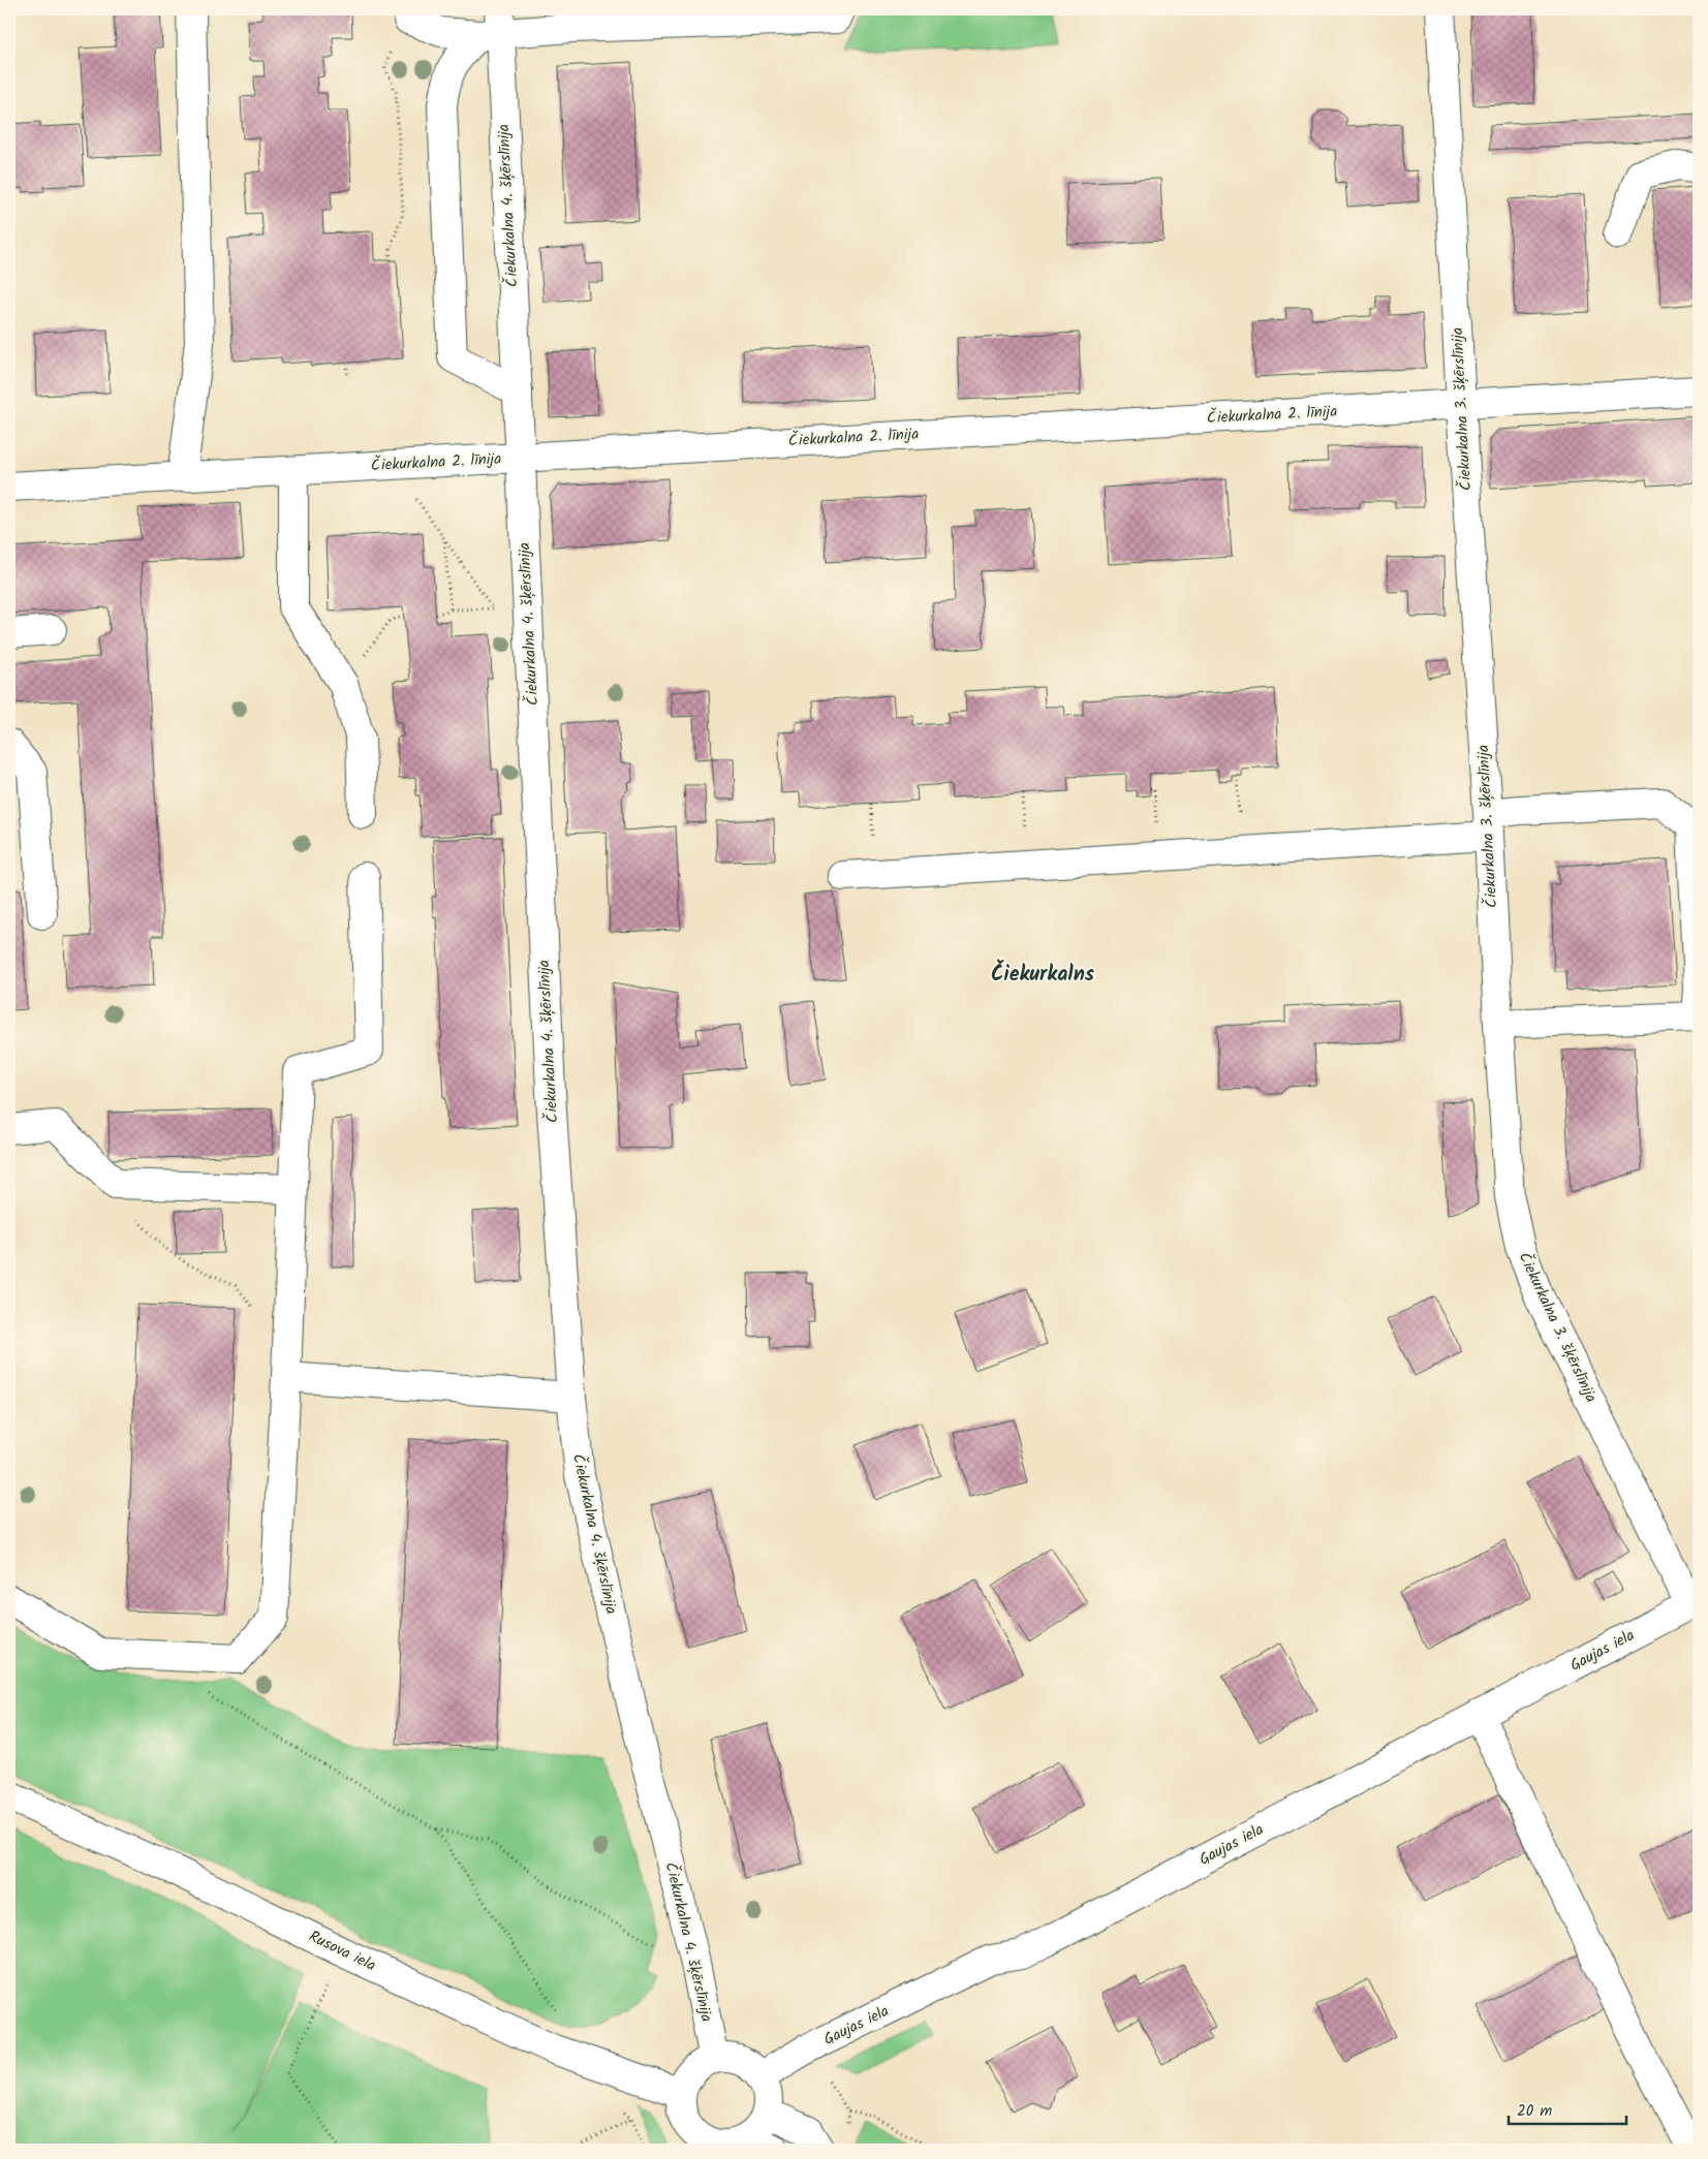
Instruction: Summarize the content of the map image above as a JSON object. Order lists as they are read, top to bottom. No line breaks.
{"streets":{"street":["Čiekurkalna 4. šķērslīnija","Čiekurkalna 3. šķērslīnija","Čiekurkalna 2. līnija","Gaujas iela","Rusova iela"]},"crossings":[["Čiekurkalna 4. šķērslīnija","Čiekurkalna 2. līnija"],["Čiekurkalna 4. šķērslīnija","Gaujas iela"],["Čiekurkalna 4. šķērslīnija","Rusova iela"],["Čiekurkalna 3. šķērslīnija","Čiekurkalna 2. līnija"],["Čiekurkalna 3. šķērslīnija","Gaujas iela"],["Gaujas iela","Rusova iela"]],"districts":["Čiekurkalns"],"scale_bar":"20 m"}
